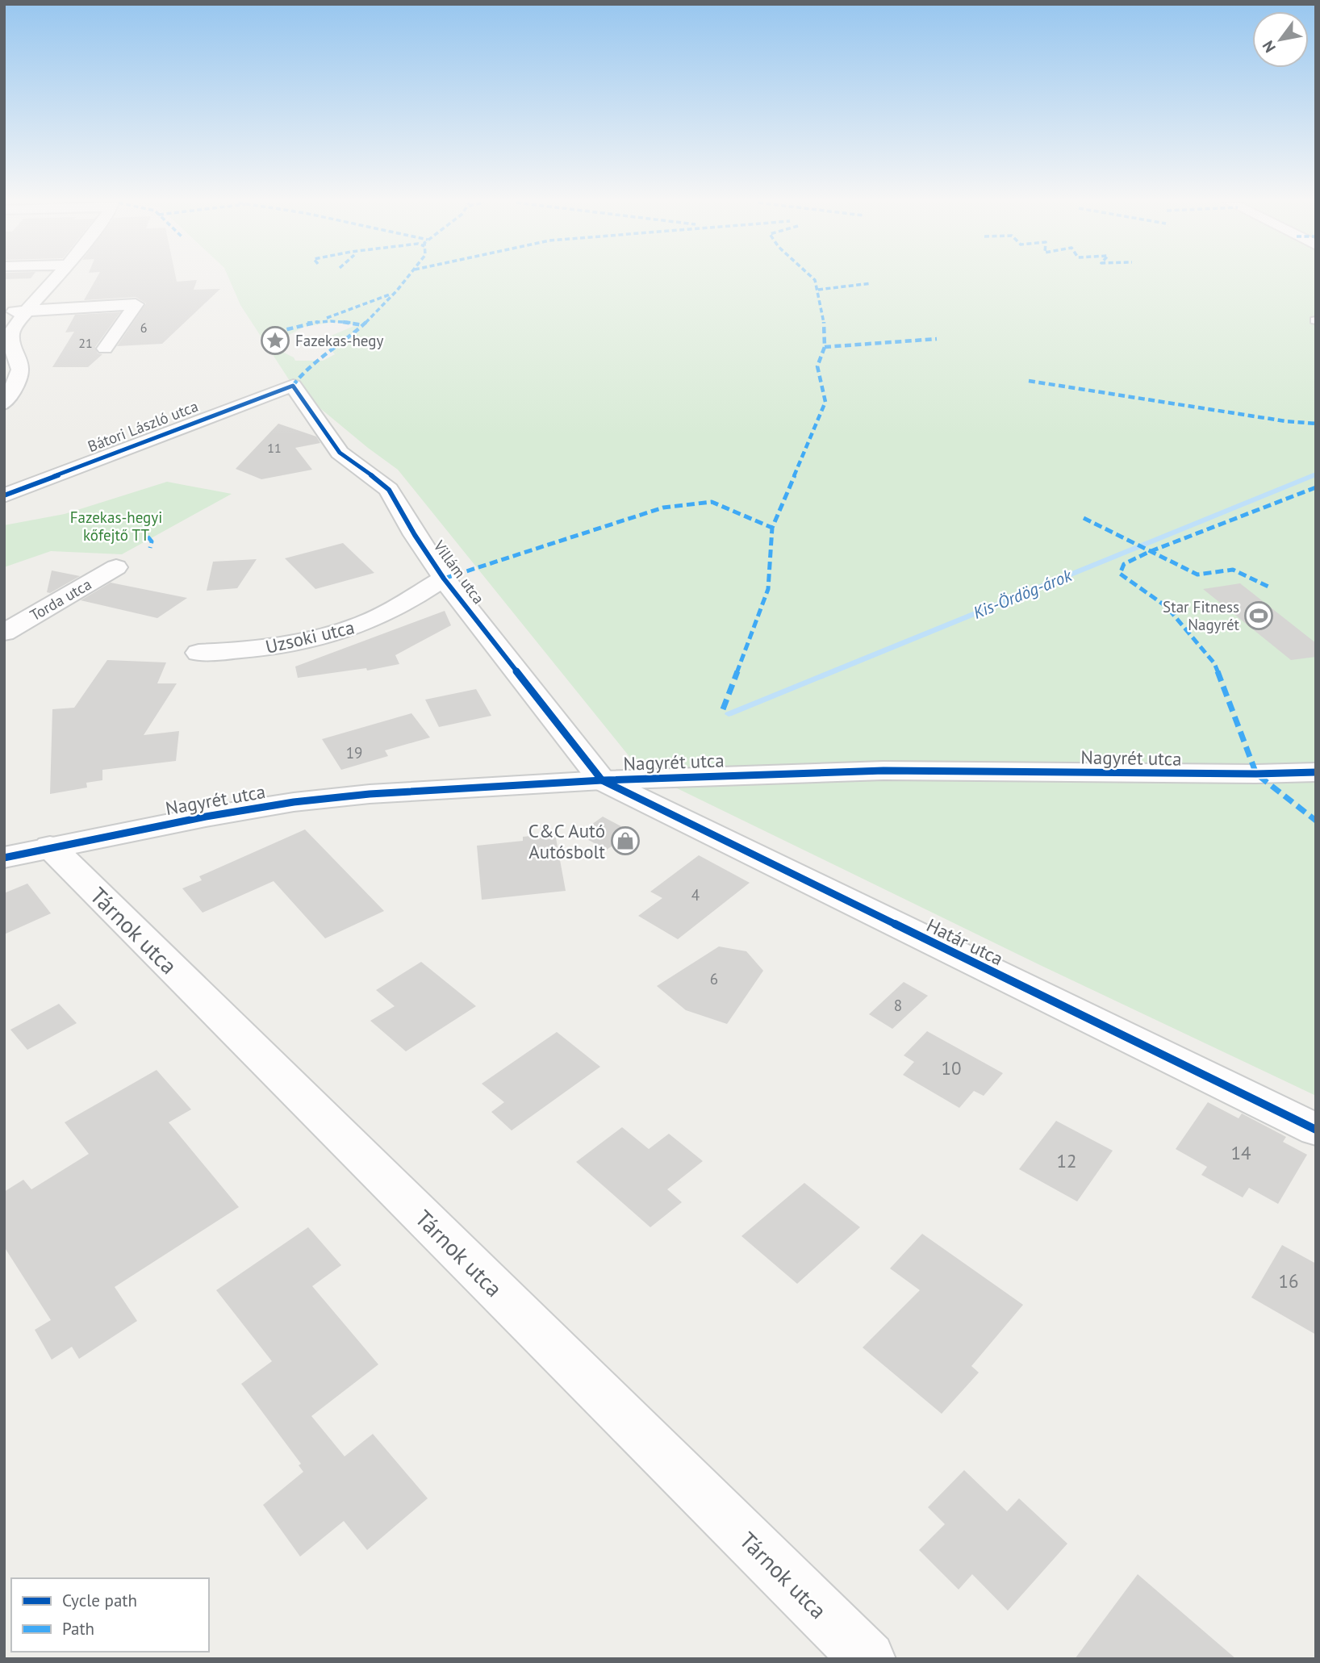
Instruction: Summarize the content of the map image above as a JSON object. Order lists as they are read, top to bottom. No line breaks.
{"streets":{"street":["Bátori László utca","Villám utca","Torda utca","Uzsoki utca","Nagyrét utca","Tárnok utca","Határ utca"]},"crossings":[["Bátori László utca","Villám utca"],["Villám utca","Uzsoki utca"],["Villám utca","Nagyrét utca"],["Villám utca","Határ utca"],["Nagyrét utca","Tárnok utca"],["Nagyrét utca","Határ utca"]],"water":["Kis-Ördög-árok"],"parks":["Fazekas-hegyi kőfejtő TT"],"places":{"place":["Fazekas-hegy"],"sports":["Star Fitness Nagyrét"],"shop":["C&C Autó Autósbolt"]},"house_numbers":["6","21","11","19","4","6","8","10","14","12","16"],"legend":["Cycle path","Path"],"north":"bottom left"}
